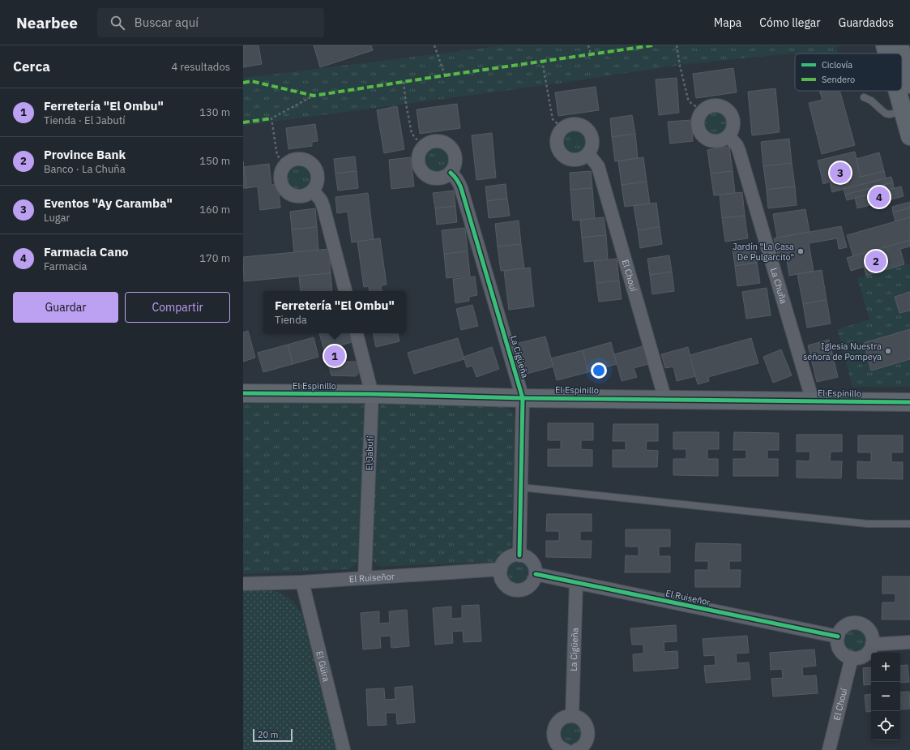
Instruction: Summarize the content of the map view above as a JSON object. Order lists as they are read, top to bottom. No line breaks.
{"streets":{"street":["El Chouí","La Chuña","La Cigüeña","El Espinillo","El Jabutí","El Ruiseñor","El Güira"]},"crossings":[["El Chouí","El Espinillo"],["El Chouí","El Ruiseñor"],["La Chuña","El Espinillo"],["La Cigüeña","El Espinillo"],["La Cigüeña","El Ruiseñor"],["El Espinillo","El Jabutí"],["El Jabutí","El Ruiseñor"],["El Ruiseñor","El Güira"]],"places":["Jardín \"La Casa De Pulgarcito\"","Iglesia Nuestra señora de Pompeya"],"legend":["Ciclovía","Sendero"],"scale_bar":"20 m","page":{"header":"Nearbee","search":"Buscar aquí","nav":["Mapa","Cómo llegar","Guardados"],"heading":["Cerca","4 resultados"],"list":[{"mark":"1","name":"Ferretería \"El Ombu\"","note":"Tienda · El Jabutí","value":"130 m"},{"mark":"2","name":"Province Bank","note":"Banco · La Chuña","value":"150 m"},{"mark":"3","name":"Eventos \"Ay Caramba\"","note":"Lugar","value":"160 m"},{"mark":"4","name":"Farmacia Cano","note":"Farmacia","value":"170 m"}],"pins":["3","4","2","1"],"buttons":["Guardar","Compartir"],"popup":["Ferretería \"El Ombu\"","Tienda"],"map_buttons":["+","−"],"scale":"20 m"}}
